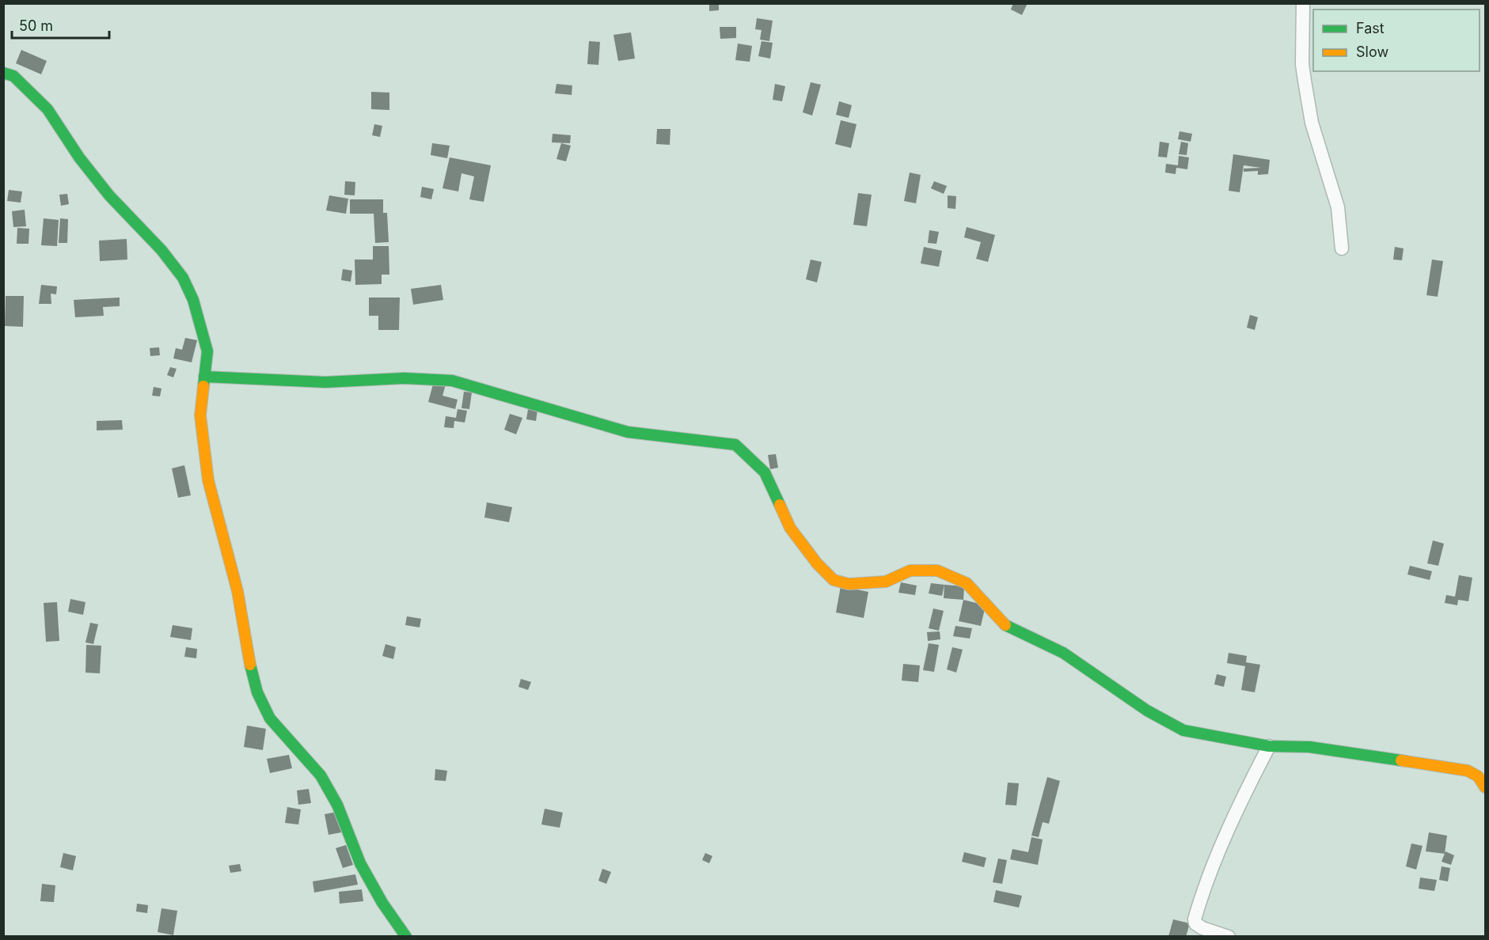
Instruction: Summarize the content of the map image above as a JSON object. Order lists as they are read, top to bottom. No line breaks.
{"legend":["Fast","Slow"],"scale_bar":"50 m"}
